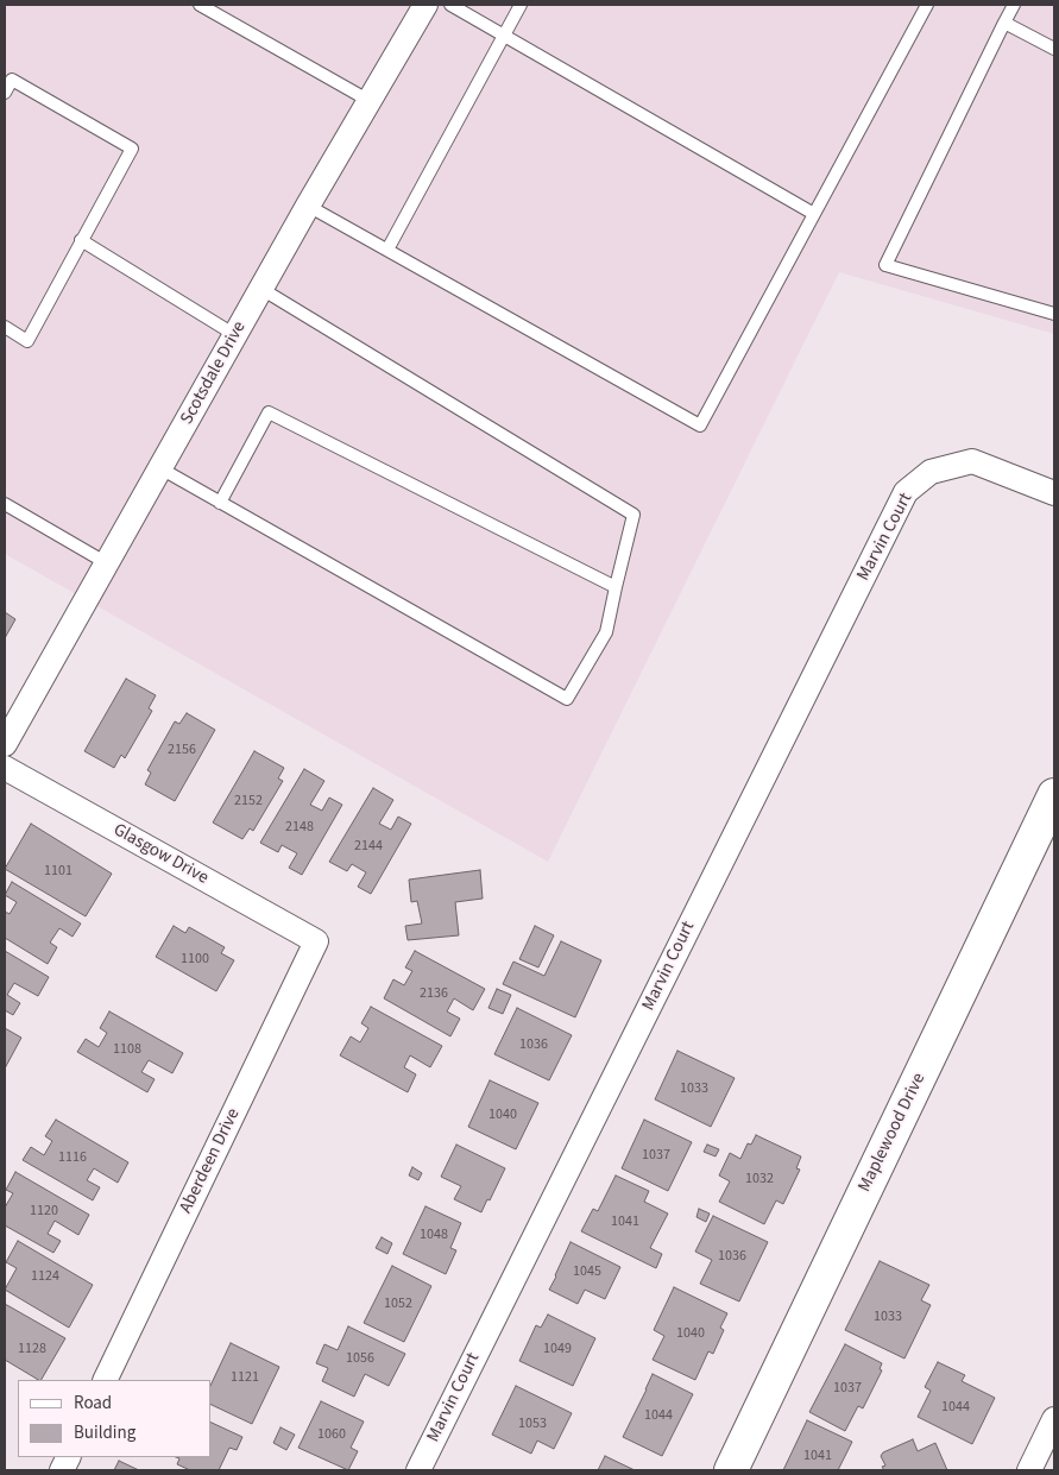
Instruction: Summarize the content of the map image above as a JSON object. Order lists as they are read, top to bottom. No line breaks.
{"streets":{"street":["Scotsdale Drive","Marvin Court","Glasgow Drive","Maplewood Drive","Aberdeen Drive"]},"crossings":[["Glasgow Drive","Aberdeen Drive"]],"house_numbers":["2156","2152","2148","2144","1101","1100","2136","1036","1108","1033","1040","1037","1116","1032","1120","1041","1048","1036","1045","1124","1052","1033","1040","1128","1049","1056","1121","1037","1044","1044","1053","1060","1041"],"legend":["Road","Building"]}
